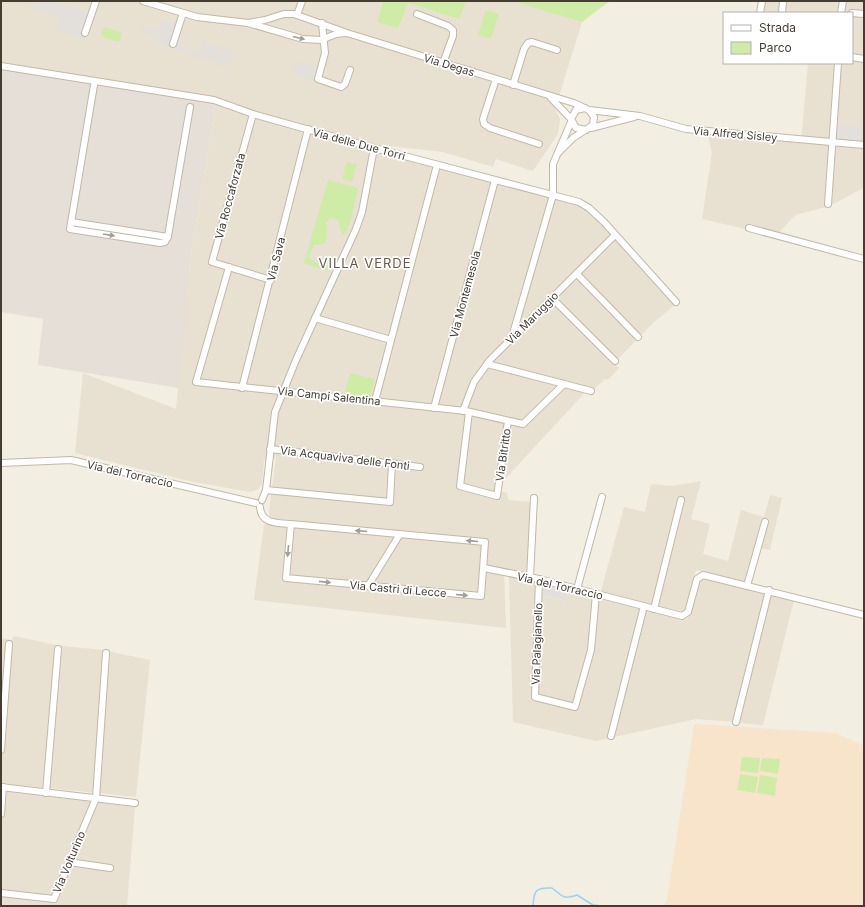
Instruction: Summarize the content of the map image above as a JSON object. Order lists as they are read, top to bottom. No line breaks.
{"streets":{"street":["Via Degas","Via Alfred Sisley","Via delle Due Torri","Via Roccaforzata","Via Sava","Via Montemesola","Via Maruggio","Via Campi Salentina","Via Bitritto","Via Acquaviva delle Fonti","Via del Torraccio","Via Castri di Lecce","Via Palagianello","Via Volturino"]},"crossings":[["Via Degas","Via Alfred Sisley"],["Via delle Due Torri","Via Roccaforzata"],["Via delle Due Torri","Via Sava"],["Via delle Due Torri","Via Montemesola"],["Via delle Due Torri","Via Maruggio"],["Via Roccaforzata","Via Campi Salentina"],["Via Sava","Via Campi Salentina"],["Via Montemesola","Via Campi Salentina"],["Via Maruggio","Via Campi Salentina"],["Via Maruggio","Via Bitritto"],["Via Campi Salentina","Via Bitritto"],["Via del Torraccio","Via Castri di Lecce"],["Via del Torraccio","Via Palagianello"]],"districts":["VILLA VERDE"],"legend":["Strada","Parco"]}
